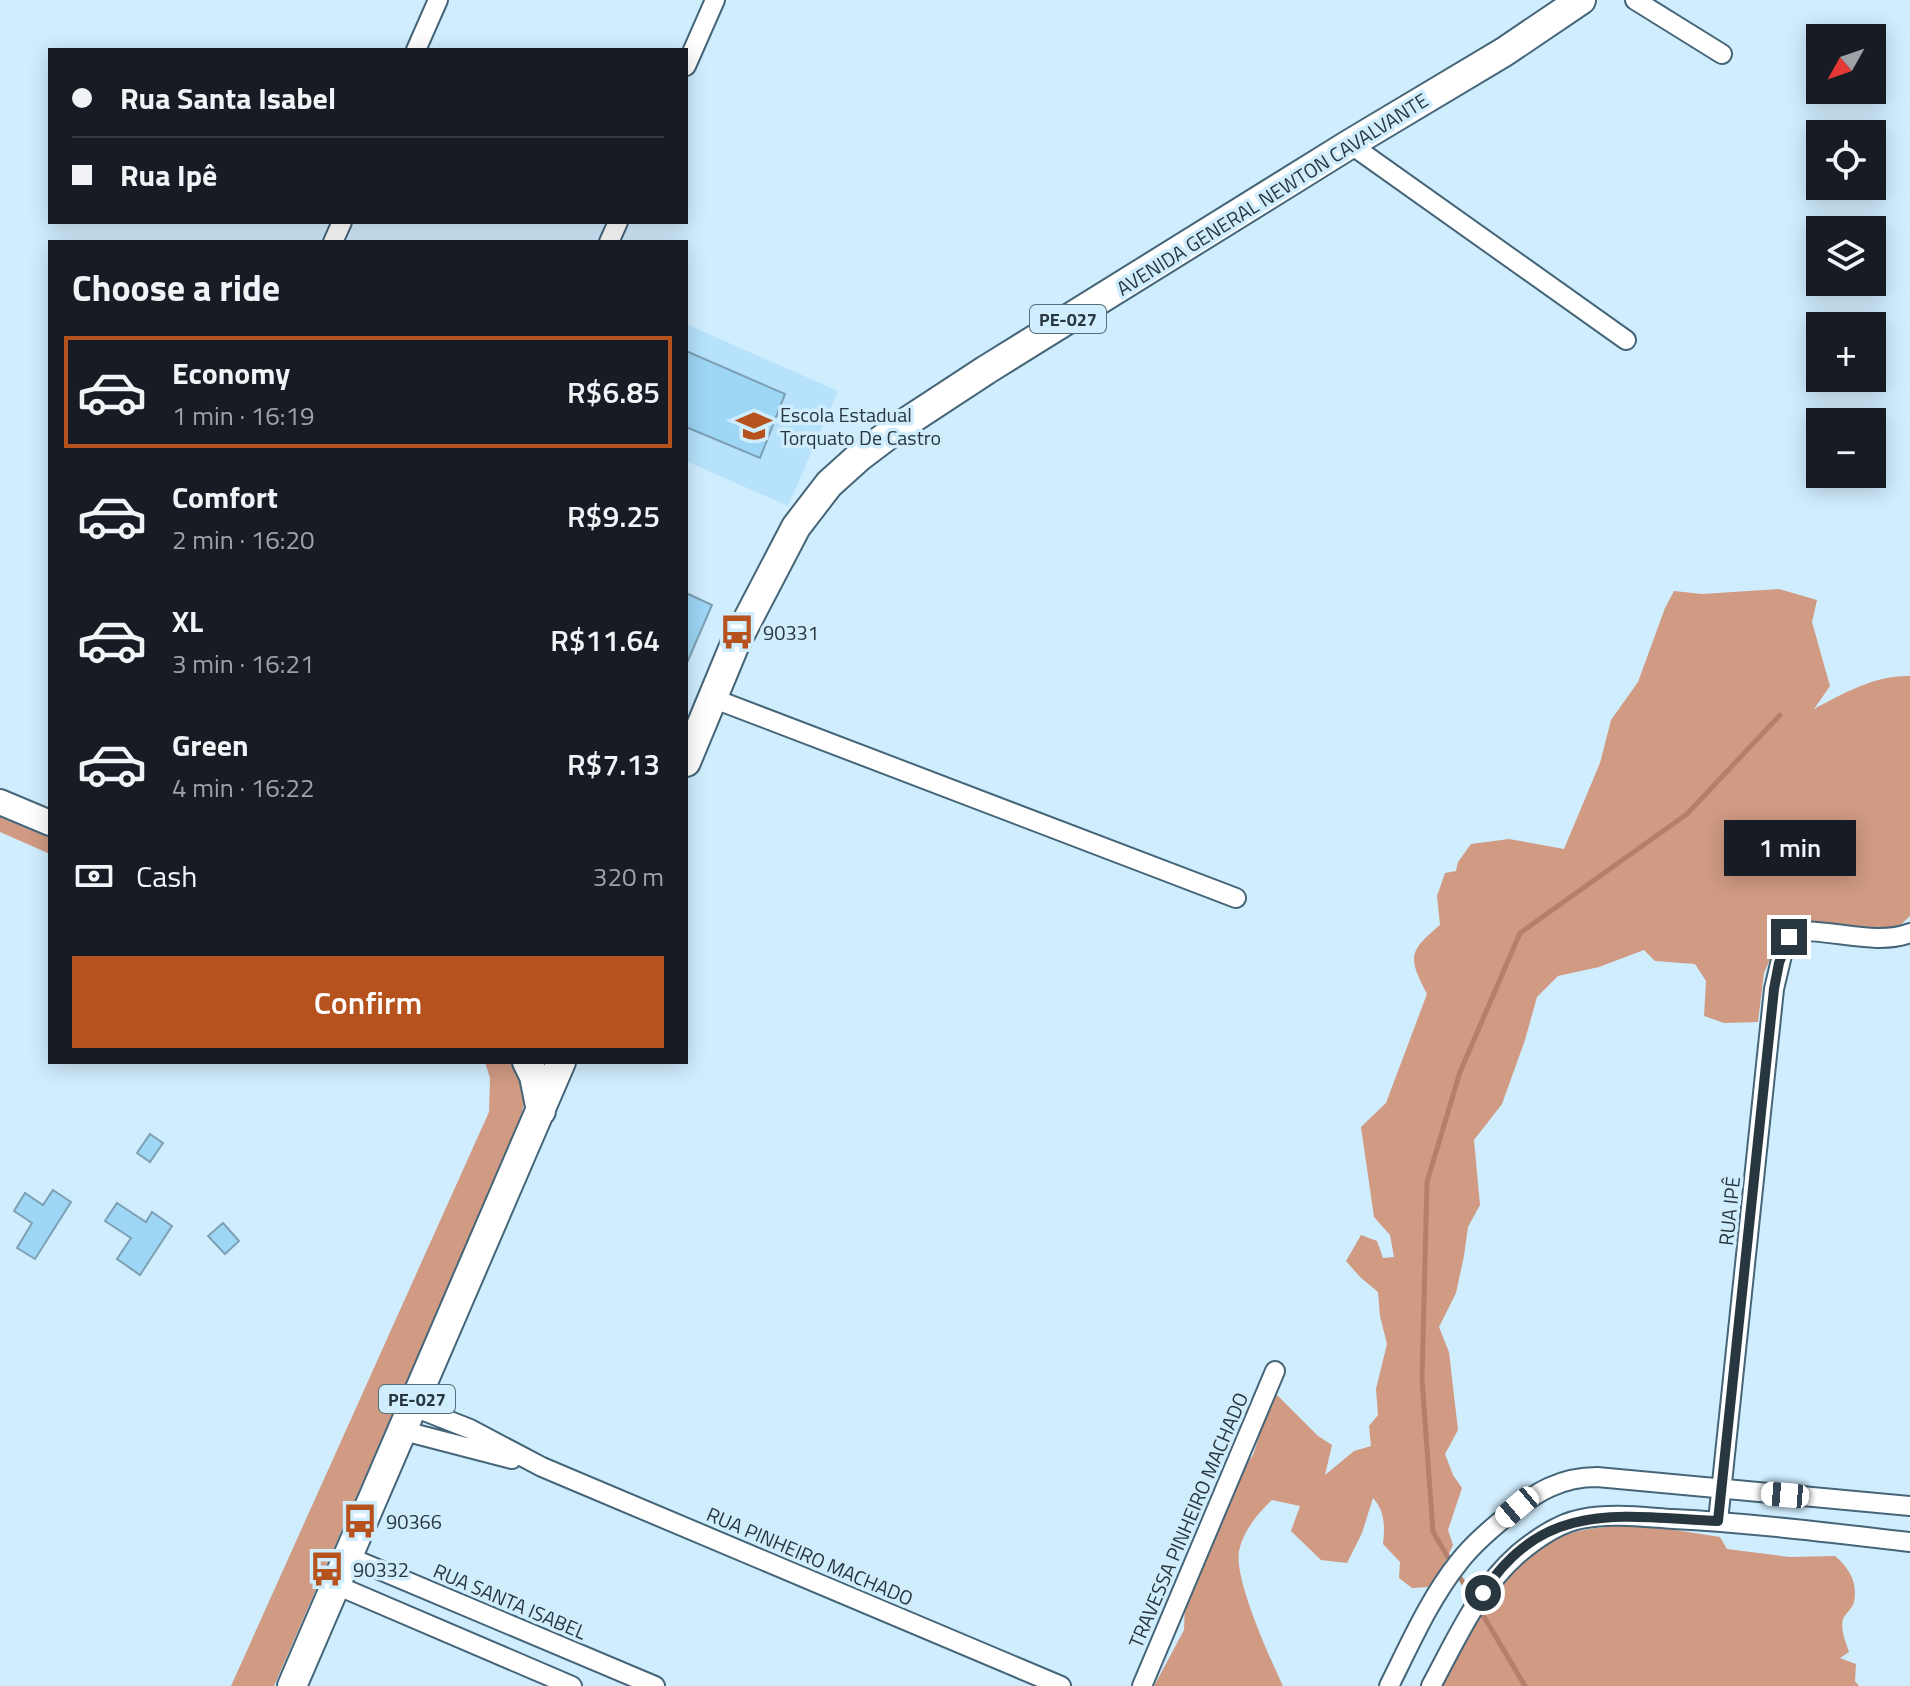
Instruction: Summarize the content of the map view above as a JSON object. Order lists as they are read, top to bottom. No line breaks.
{"streets":{"main road":["AVENIDA GENERAL NEWTON CAVALVANTE","PE-027"],"street":["RUA IPÊ","TRAVESSA PINHEIRO MACHADO","RUA PINHEIRO MACHADO","RUA SANTA ISABEL"]},"crossings":[["PE-027","RUA SANTA ISABEL"]],"places":{"school or university":["Escola Estadual Torquato De Castro"],"bus stop":["90331","90366","90332"]},"north":"bottom left","page":{"map_buttons":["+","−"],"banner":["Rua Santa Isabel","Rua Ipê"],"heading":"Choose a ride","list":[{"name":"Economy","note":"1 min · 16:19","value":"R$6.85"},{"name":"Comfort","note":"2 min · 16:20","value":"R$9.25"},{"name":"XL","note":"3 min · 16:21","value":"R$11.64"},{"name":"Green","note":"4 min · 16:22","value":"R$7.13"}],"bubble":"1 min","pay":["Cash","320 m"],"buttons":"Confirm"}}
